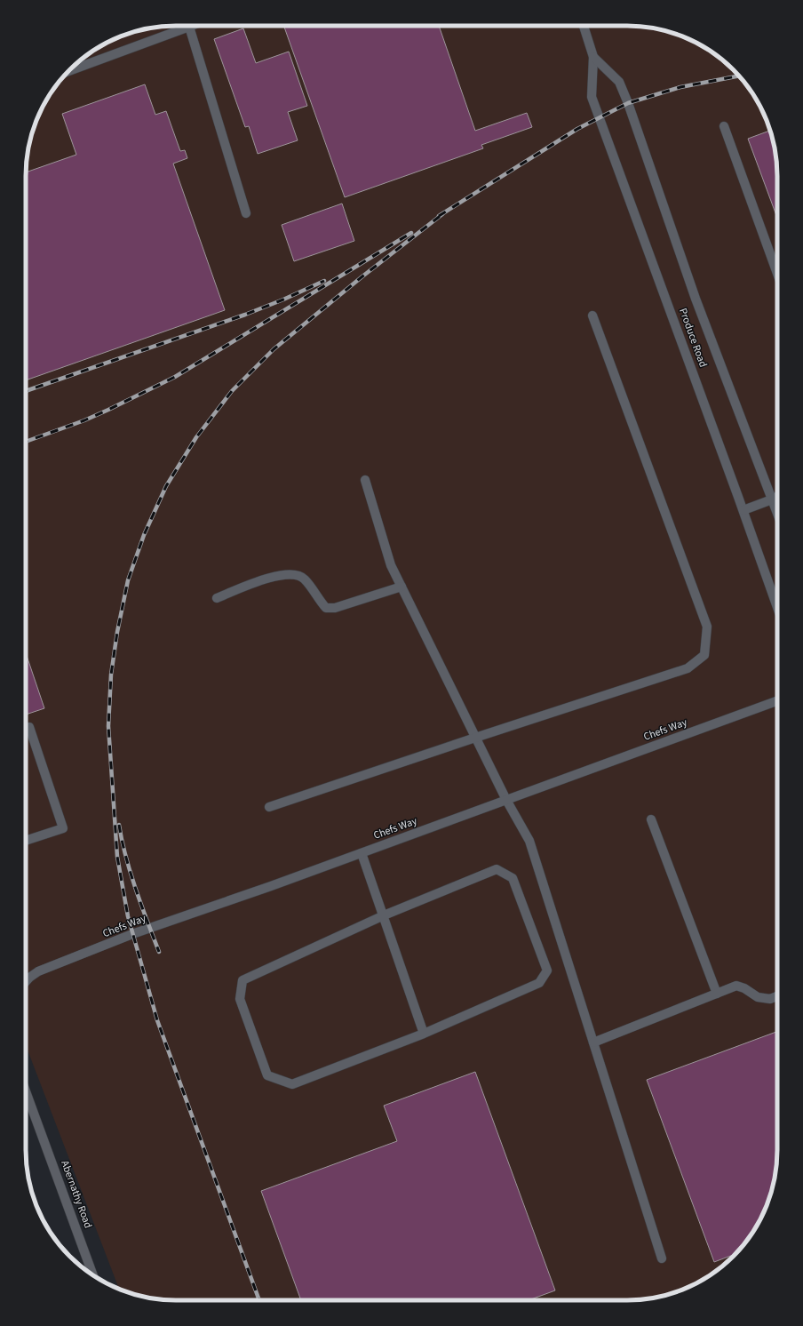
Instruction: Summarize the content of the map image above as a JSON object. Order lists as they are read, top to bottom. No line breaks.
{"streets":{"street":["Produce Road","Chefs Way","Abernathy Road"]}}
